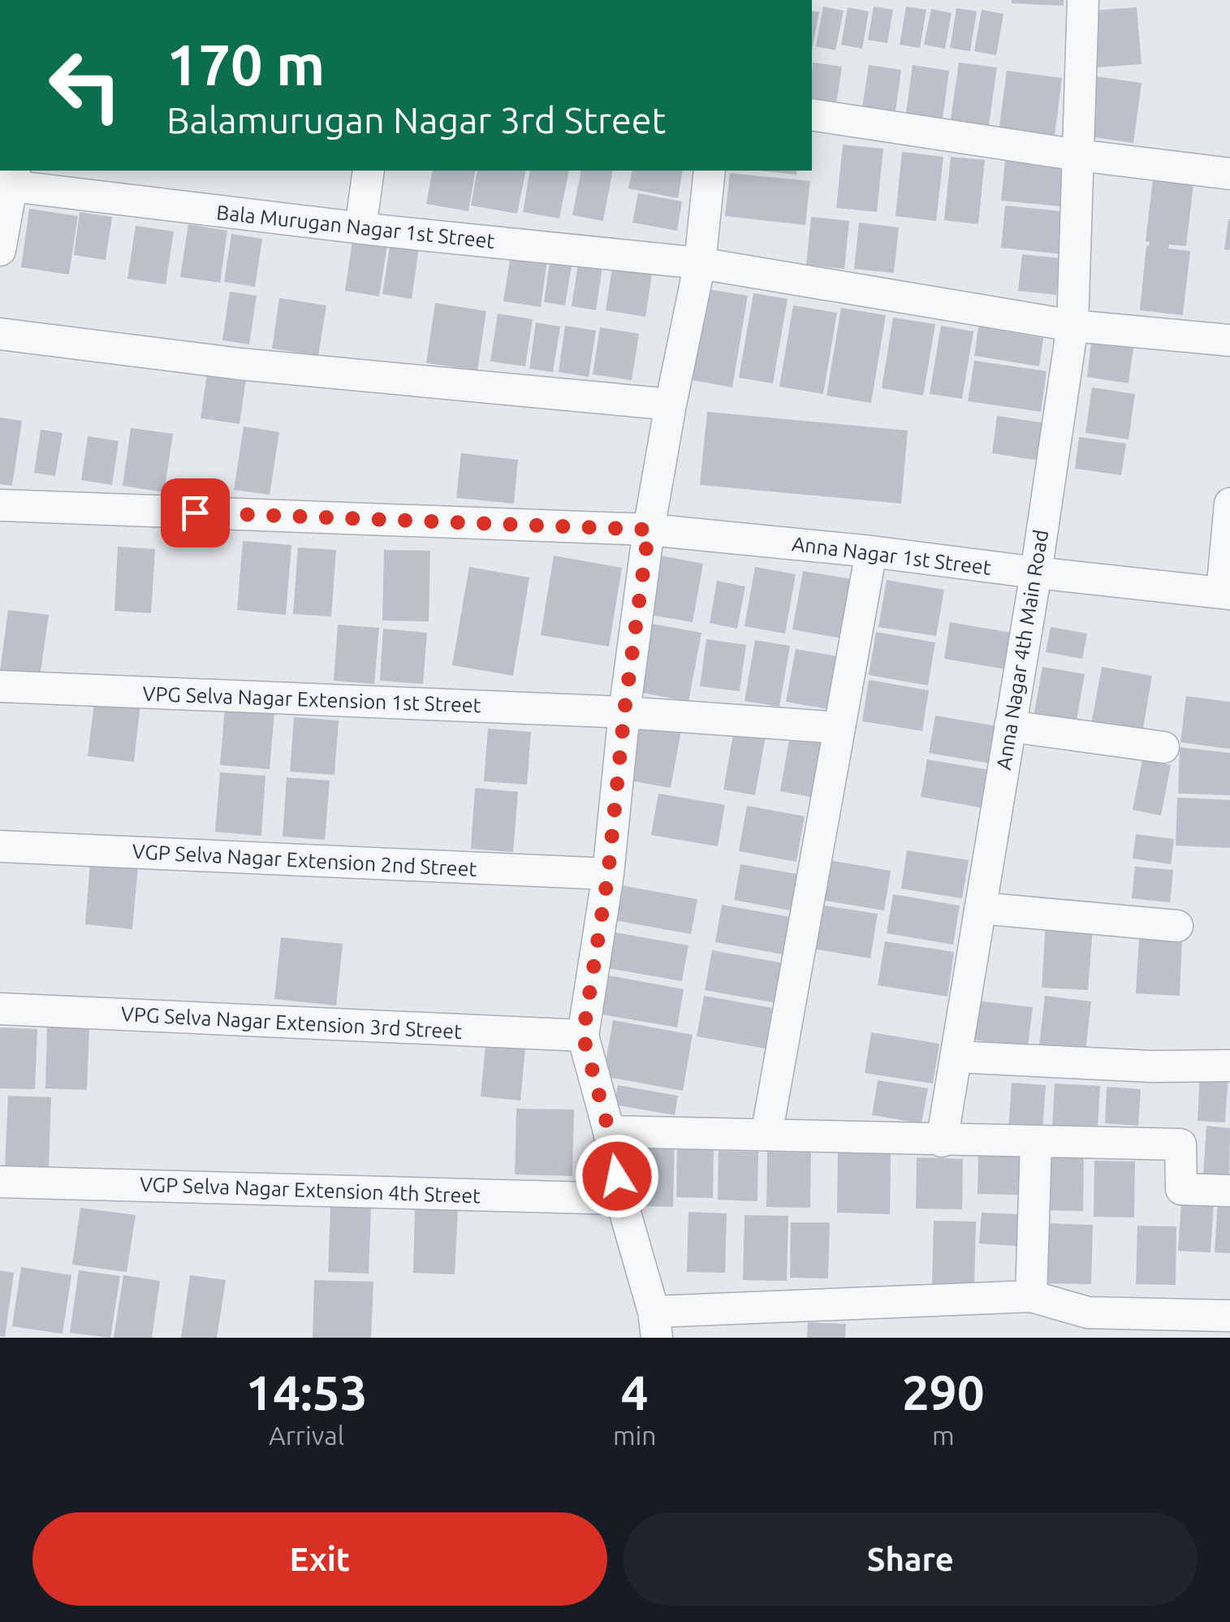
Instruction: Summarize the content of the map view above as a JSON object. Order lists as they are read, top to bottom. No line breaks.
{"streets":{"street":["Bala Murugan Nagar 1st Street","Anna Nagar 1st Street","Anna Nagar 4th Main Road","VPG Selva Nagar Extension 1st Street","VGP Selva Nagar Extension 2nd Street","VPG Selva Nagar Extension 3rd Street","VGP Selva Nagar Extension 4th Street"]},"crossings":[["Bala Murugan Nagar 1st Street","Anna Nagar 4th Main Road"],["Anna Nagar 1st Street","Anna Nagar 4th Main Road"]],"page":{"turn":["170 m","Balamurugan Nagar 3rd Street"],"eta":["14:53","Arrival","4","min","290","m"],"buttons":["Exit","Share"]}}
